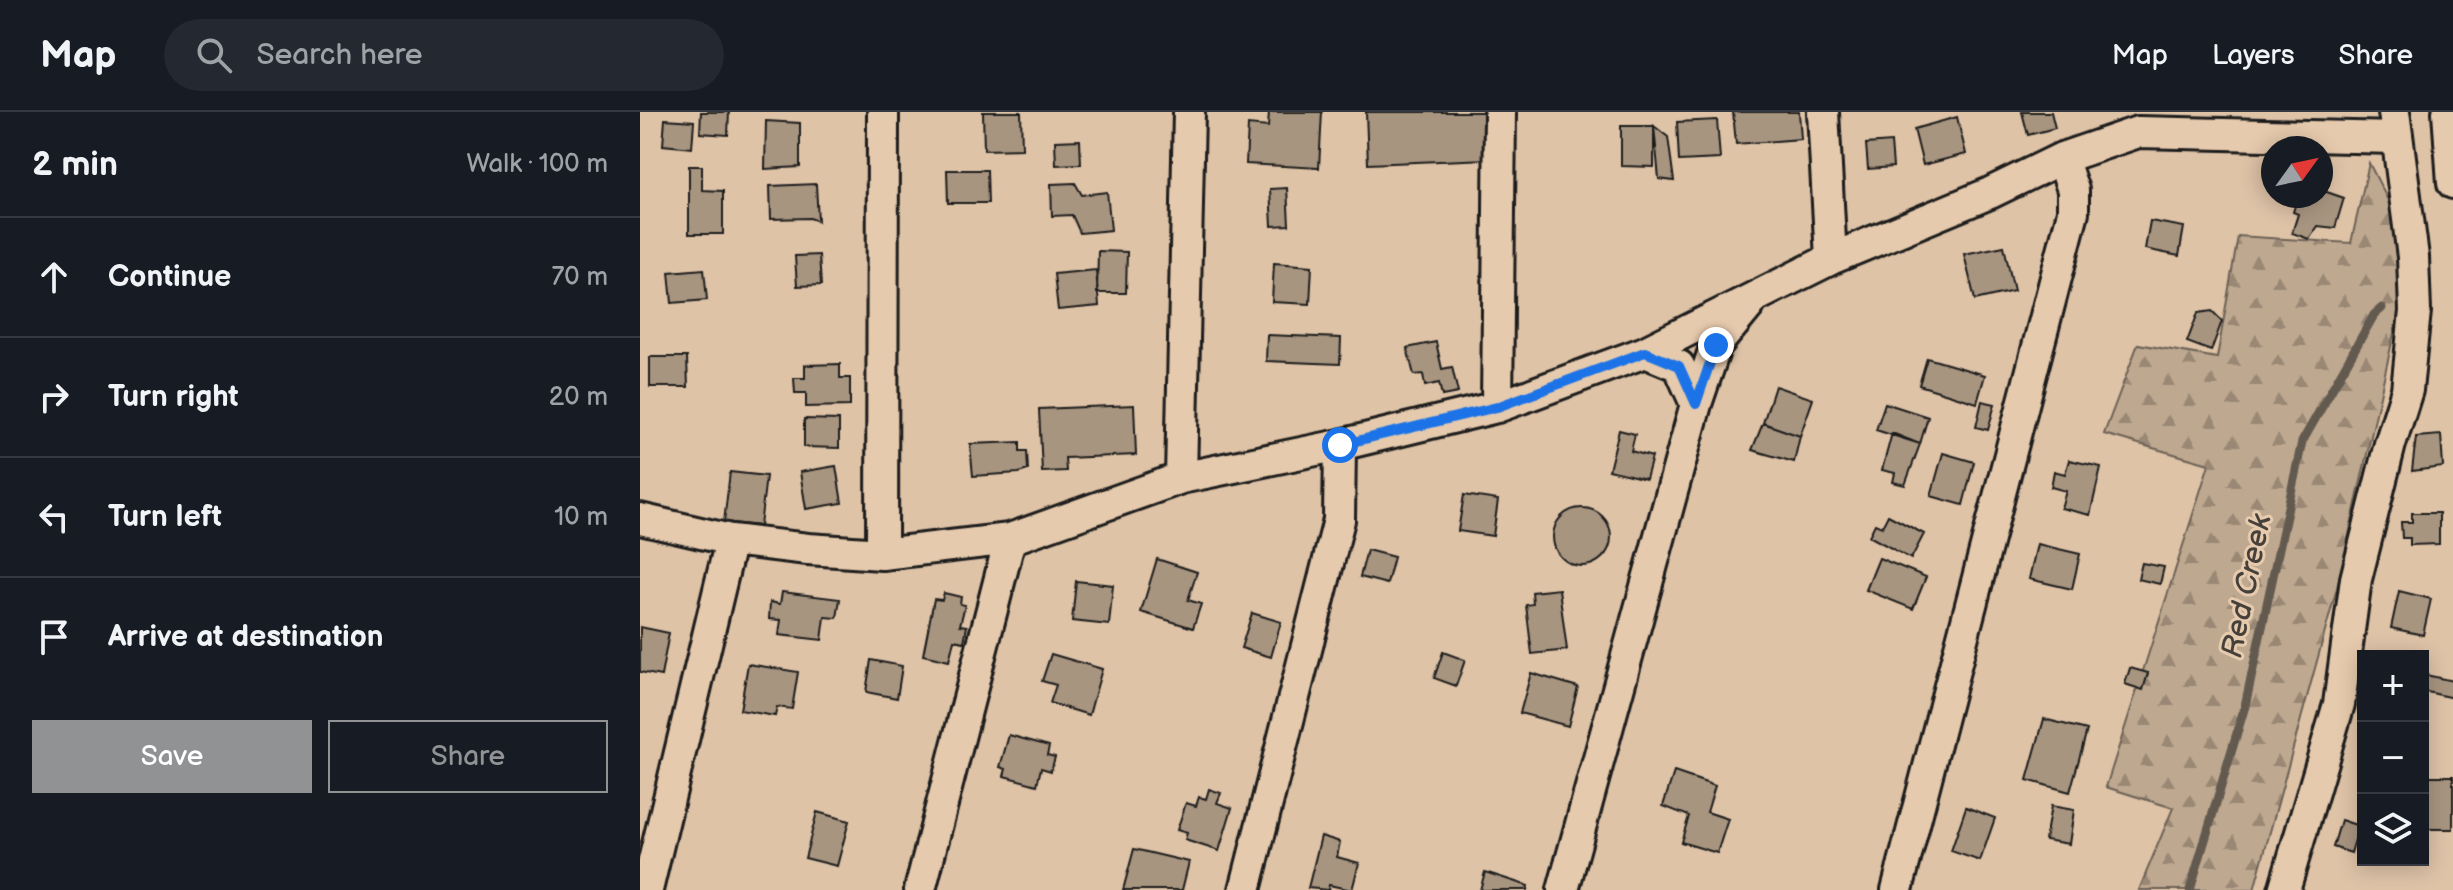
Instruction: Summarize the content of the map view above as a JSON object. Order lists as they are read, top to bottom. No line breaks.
{"water":["Red Creek"],"north":"top right","page":{"header":"Map","search":"Search here","nav":["Map","Layers","Share"],"heading":["2 min","Walk · 100 m"],"list":[["Continue","70 m"],["Turn right","20 m"],["Turn left","10 m"],"Arrive at destination"],"map_buttons":["+","−"],"buttons":["Save","Share"]}}
